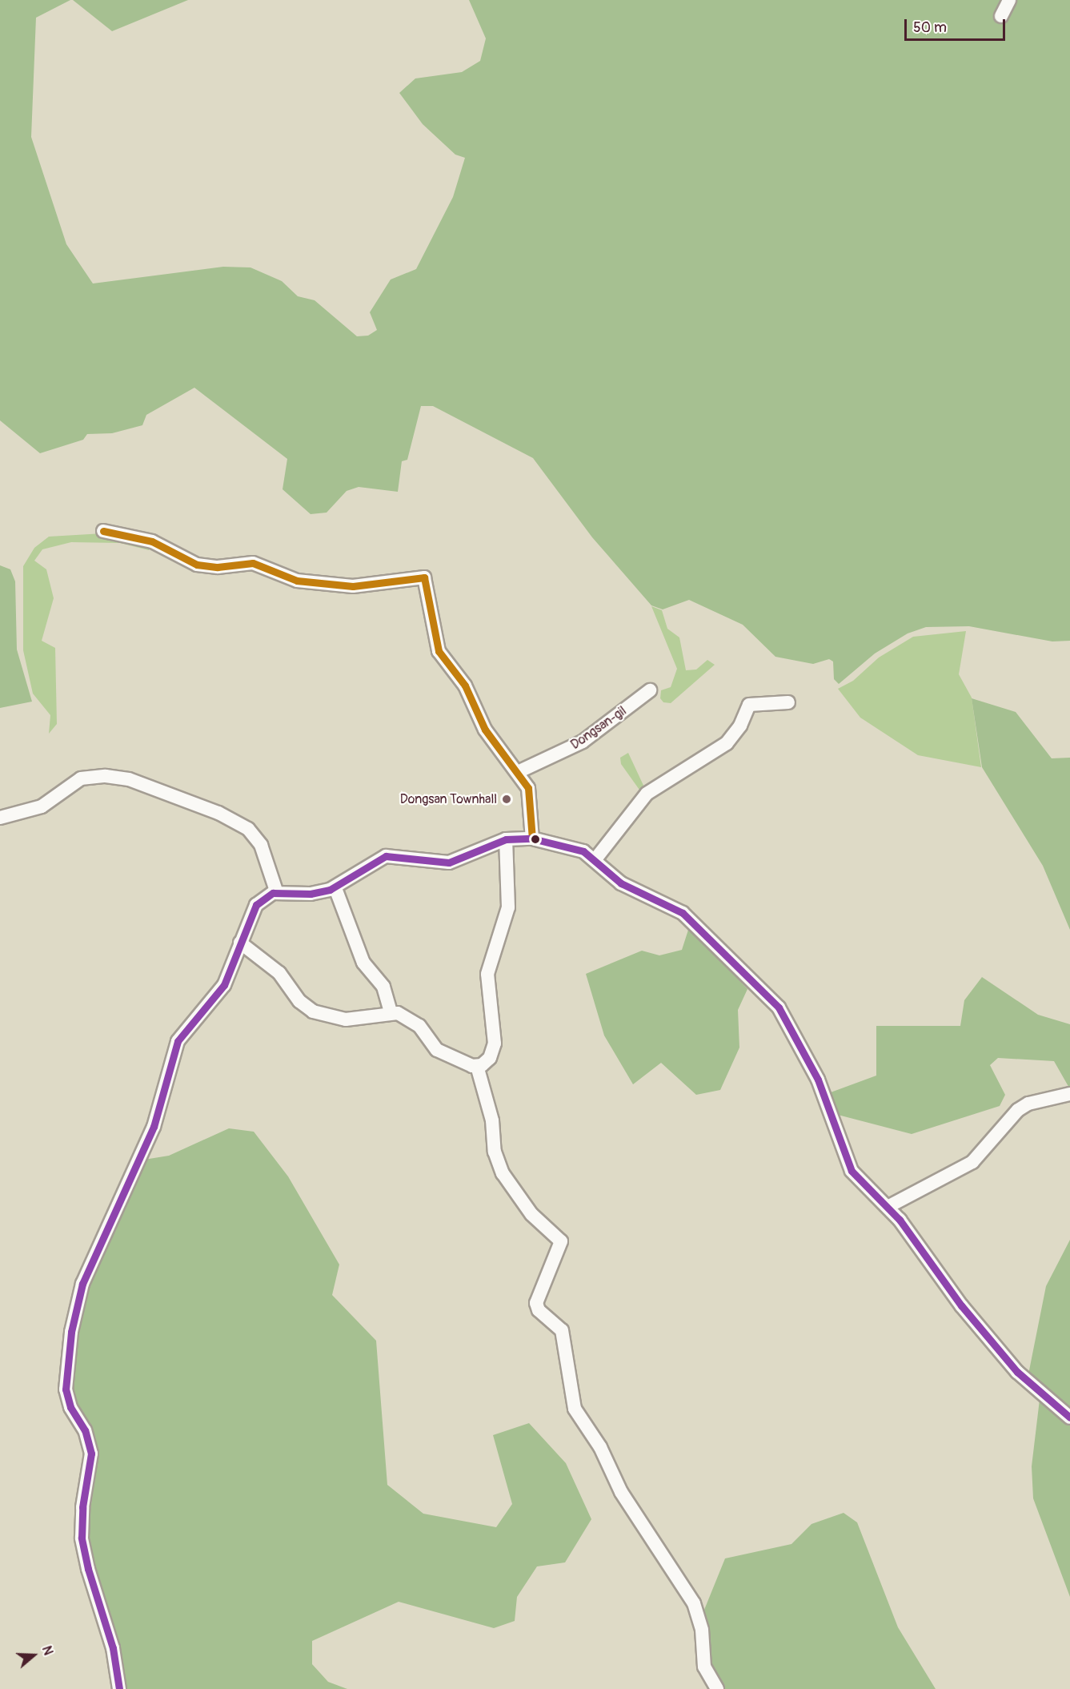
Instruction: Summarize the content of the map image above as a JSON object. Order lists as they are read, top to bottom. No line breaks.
{"streets":{"street":["Dongsan-gil"]},"places":["Dongsan Townhall"],"scale_bar":"50 m","north":"right"}
